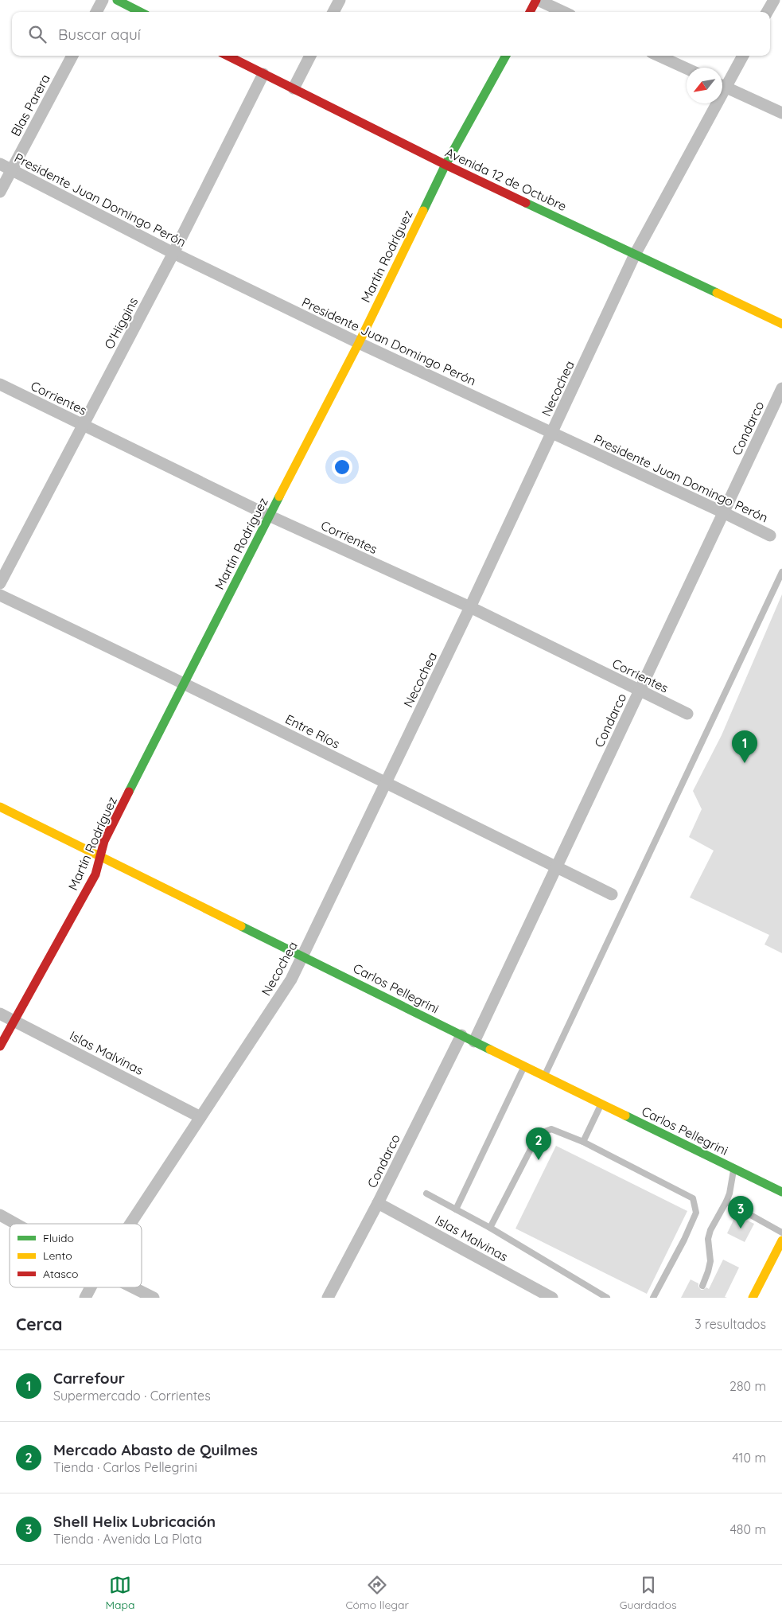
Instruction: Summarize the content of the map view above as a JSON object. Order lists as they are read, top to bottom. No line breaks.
{"streets":{"street":["Blas Parera","Avenida 12 de Octubre","Presidente Juan Domingo Perón","Martín Rodríguez","O'Higgins","Necochea","Corrientes","Condarco","Entre Ríos","Carlos Pellegrini","Islas Malvinas"]},"crossings":[["Blas Parera","Presidente Juan Domingo Perón"],["Avenida 12 de Octubre","Martín Rodríguez"],["Avenida 12 de Octubre","O'Higgins"],["Avenida 12 de Octubre","Necochea"],["Presidente Juan Domingo Perón","Martín Rodríguez"],["Presidente Juan Domingo Perón","O'Higgins"],["Presidente Juan Domingo Perón","Necochea"],["Presidente Juan Domingo Perón","Condarco"],["Martín Rodríguez","Corrientes"],["Martín Rodríguez","Entre Ríos"],["Martín Rodríguez","Carlos Pellegrini"],["Martín Rodríguez","Islas Malvinas"],["O'Higgins","Corrientes"],["Necochea","Corrientes"],["Necochea","Entre Ríos"],["Necochea","Carlos Pellegrini"],["Necochea","Islas Malvinas"],["Corrientes","Condarco"],["Condarco","Entre Ríos"],["Condarco","Carlos Pellegrini"],["Condarco","Islas Malvinas"]],"legend":["Fluido","Lento","Atasco"],"north":"bottom left","page":{"search":"Buscar aquí","pins":["1","2","3"],"heading":["Cerca","3 resultados"],"list":[{"mark":"1","name":"Carrefour","note":"Supermercado · Corrientes","value":"280 m"},{"mark":"2","name":"Mercado Abasto de Quilmes","note":"Tienda · Carlos Pellegrini","value":"410 m"},{"mark":"3","name":"Shell Helix Lubricación","note":"Tienda · Avenida La Plata","value":"480 m"}],"nav":["Mapa","Cómo llegar","Guardados"]}}
